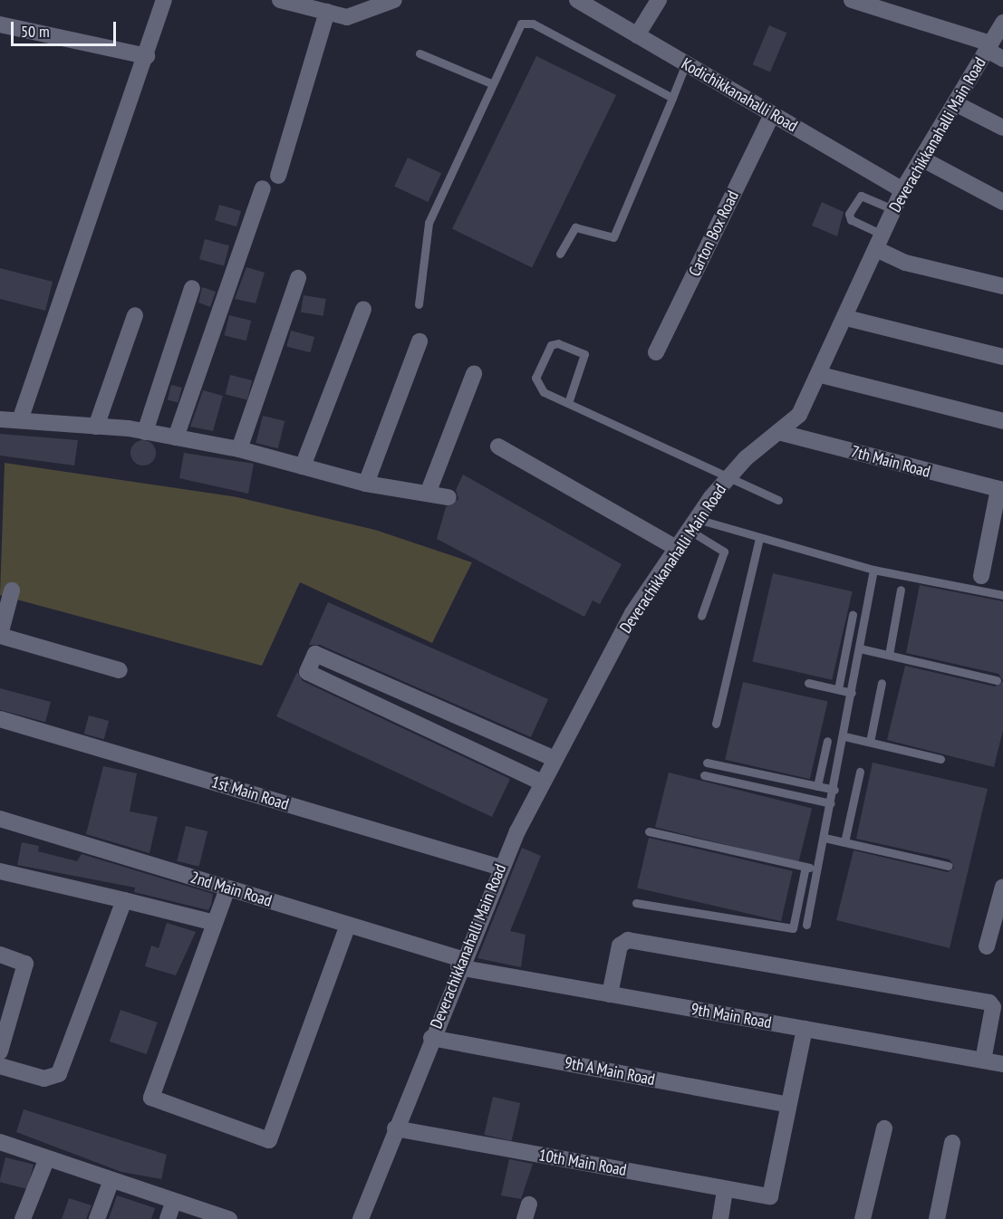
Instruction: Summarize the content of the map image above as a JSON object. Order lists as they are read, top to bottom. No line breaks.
{"streets":{"street":["Kodichikkanahalli Road","Deverachikkanahalli Main Road","Carton Box Road","7th Main Road","1st Main Road","2nd Main Road","9th Main Road","9th A Main Road","10th Main Road"]},"crossings":[["Kodichikkanahalli Road","Deverachikkanahalli Main Road"],["Kodichikkanahalli Road","Carton Box Road"],["Deverachikkanahalli Main Road","7th Main Road"],["Deverachikkanahalli Main Road","1st Main Road"],["Deverachikkanahalli Main Road","2nd Main Road"],["Deverachikkanahalli Main Road","9th Main Road"],["Deverachikkanahalli Main Road","9th A Main Road"],["Deverachikkanahalli Main Road","10th Main Road"],["2nd Main Road","9th Main Road"],["9th A Main Road","10th Main Road"]],"scale_bar":"50 m"}
